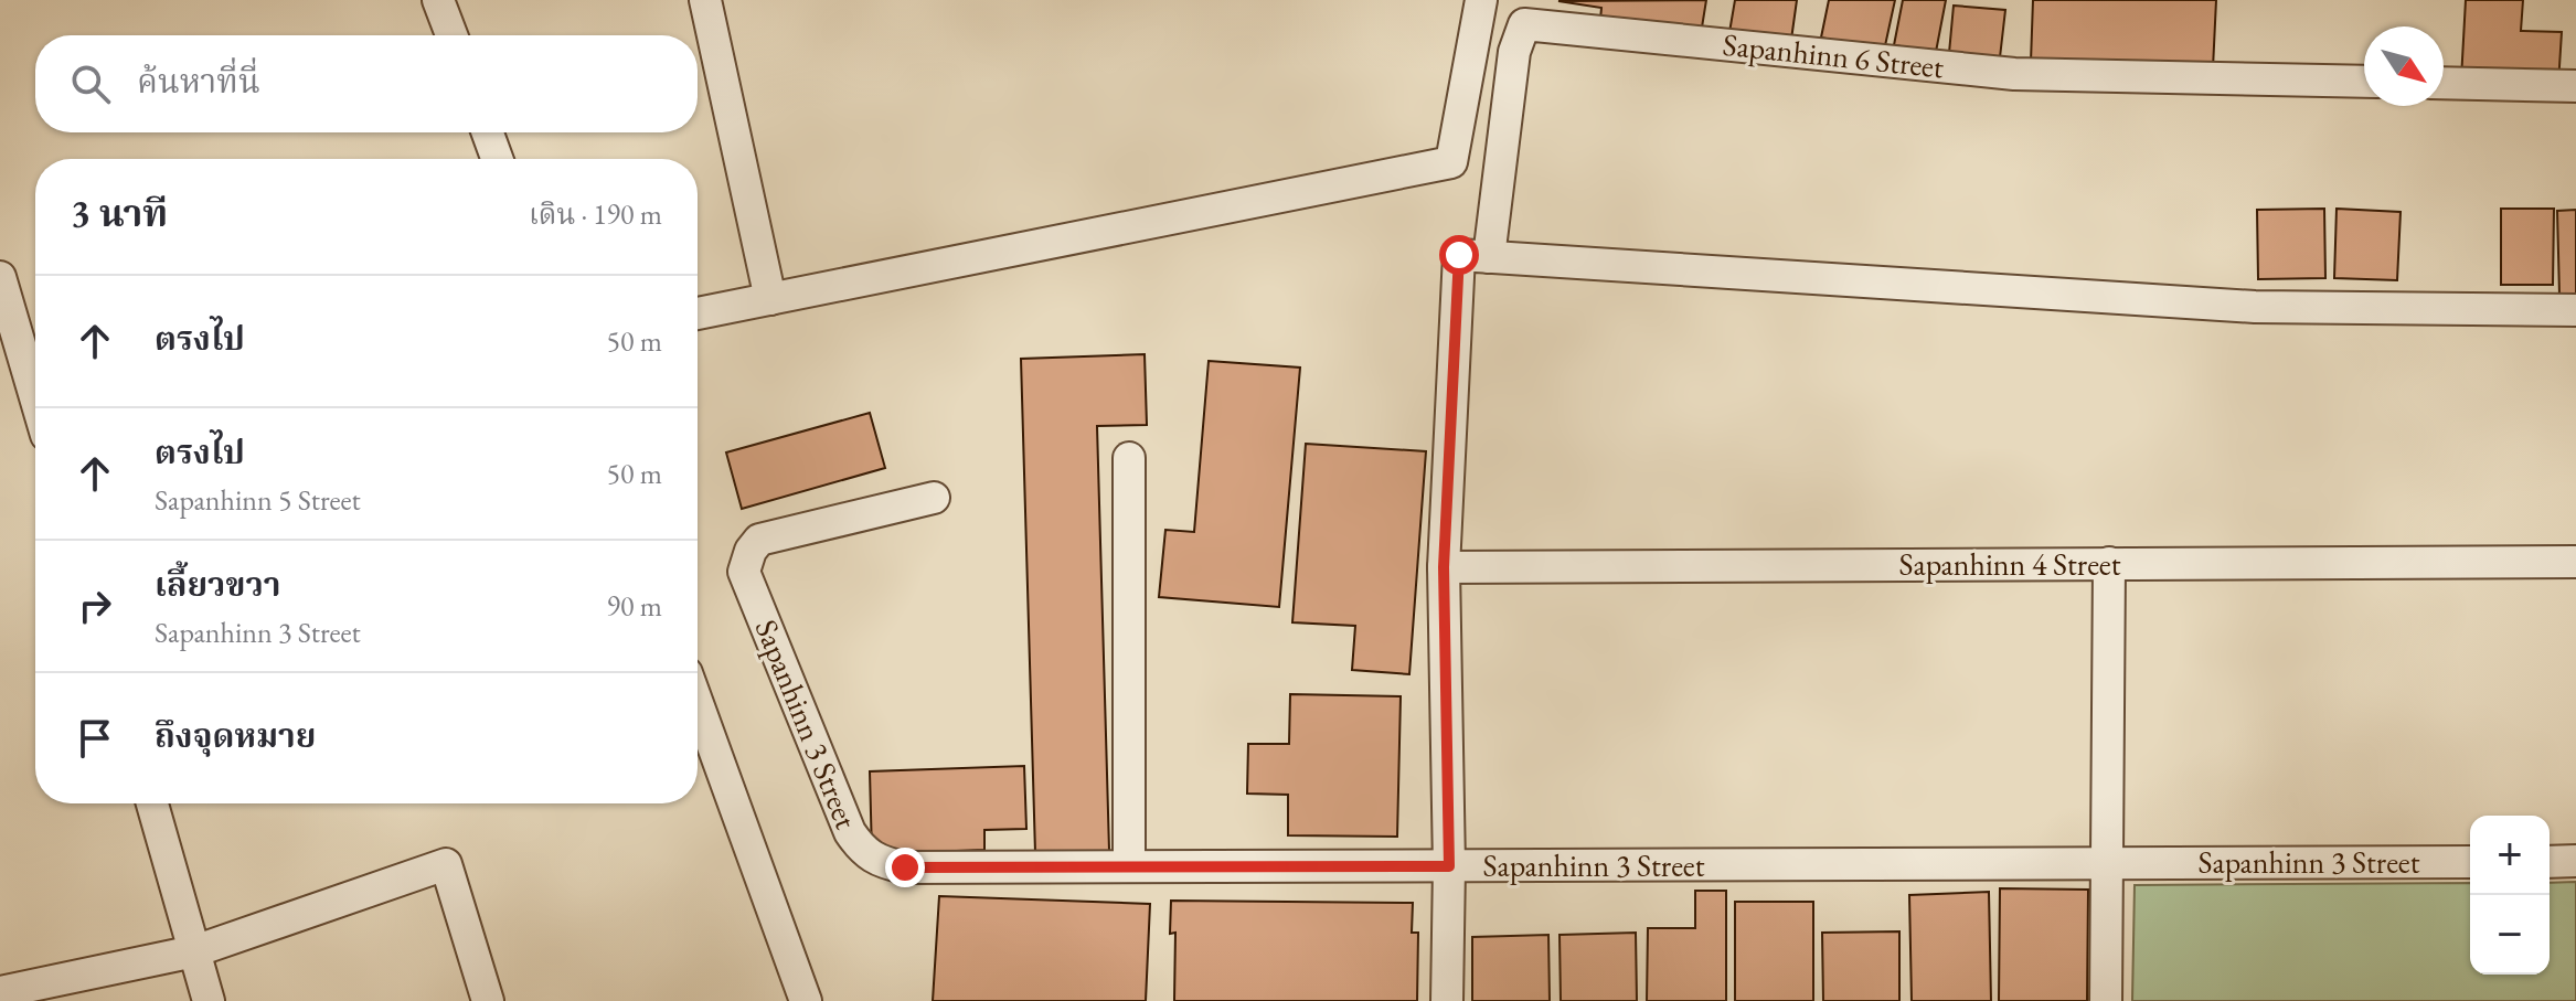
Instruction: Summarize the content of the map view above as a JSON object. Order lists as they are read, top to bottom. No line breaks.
{"streets":{"street":["Sapanhinn 6 Street","Sapanhinn 4 Street","Sapanhinn 3 Street"]},"north":"bottom right","page":{"search":"ค้นหาที่นี่","heading":["3 นาที","เดิน · 190 m"],"list":[["ตรงไป","50 m"],["ตรงไป","Sapanhinn 5 Street","50 m"],["เลี้ยวขวา","Sapanhinn 3 Street","90 m"],"ถึงจุดหมาย"],"map_buttons":["+","−"]}}
